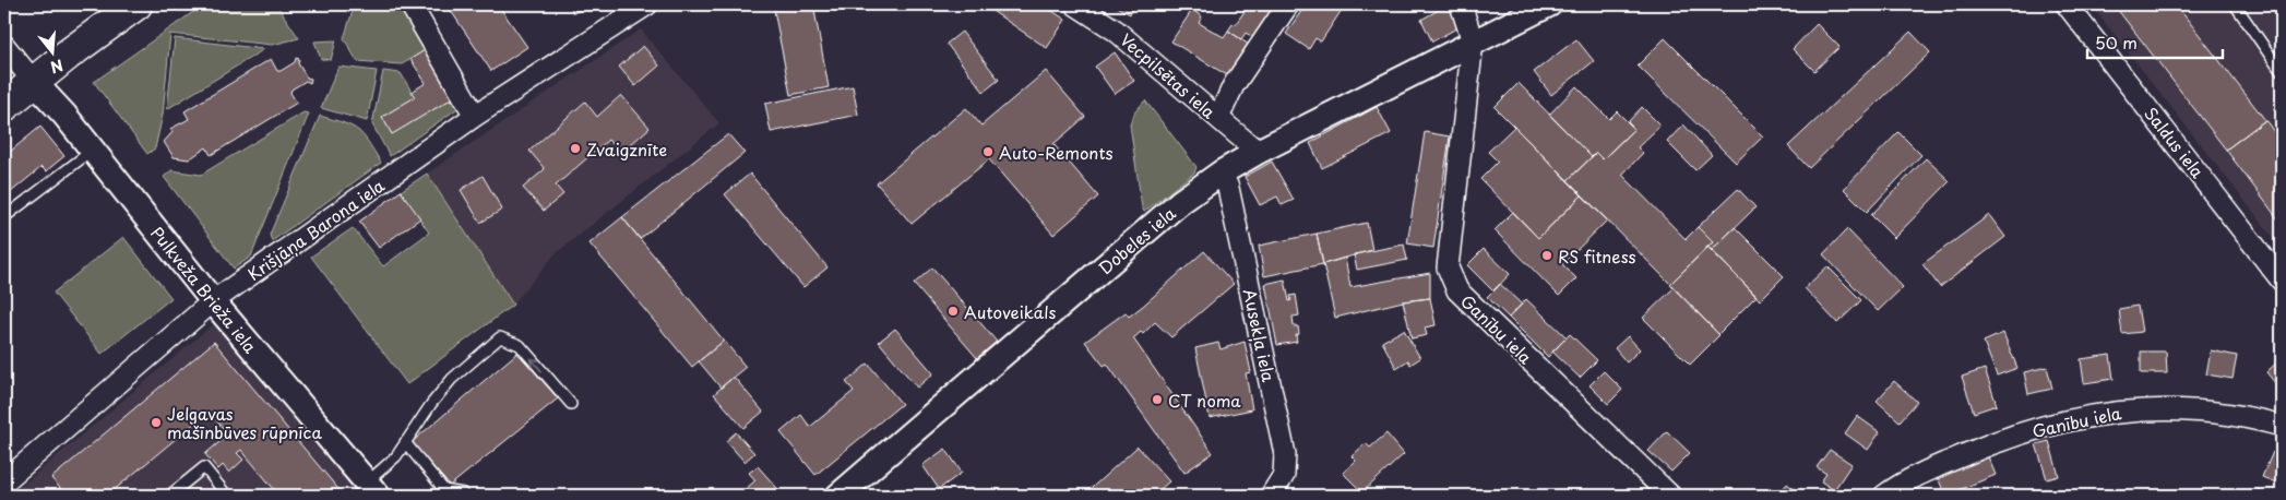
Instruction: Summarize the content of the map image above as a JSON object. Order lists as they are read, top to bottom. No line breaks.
{"streets":{"street":["Vecpilsētas iela","Saldus iela","Krišjāņa Barona iela","Dobeles iela","Pulkveža Brieža iela","Ganību iela","Ausekļa iela"]},"crossings":[["Vecpilsētas iela","Dobeles iela"],["Krišjāņa Barona iela","Pulkveža Brieža iela"],["Dobeles iela","Ganību iela"],["Dobeles iela","Ausekļa iela"]],"places":["Zvaigznīte","Auto-Remonts","RS fitness","Autoveikals","CT noma","Jelgavas mašīnbūves rūpnīca"],"scale_bar":"50 m","north":"bottom"}
